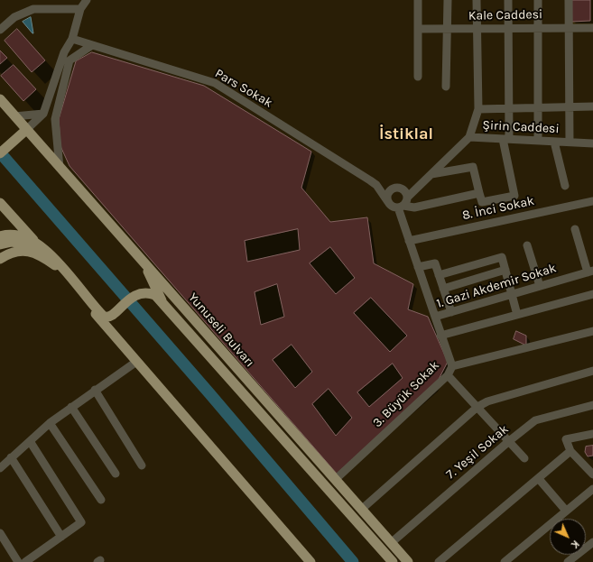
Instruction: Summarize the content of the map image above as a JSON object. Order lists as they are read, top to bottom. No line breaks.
{"streets":{"main road":["Yunuseli Bulvarı"],"street":["Kale Caddesi","Pars Sokak","Şirin Caddesi","8. İnci Sokak","1. Gazi Akdemir Sokak","3. Büyük Sokak","7. Yeşil Sokak"]},"crossings":[["1. Gazi Akdemir Sokak","3. Büyük Sokak"],["Yunuseli Bulvarı","3. Büyük Sokak"],["Yunuseli Bulvarı","7. Yeşil Sokak"]],"districts":["İstiklal"],"north":"bottom right"}
